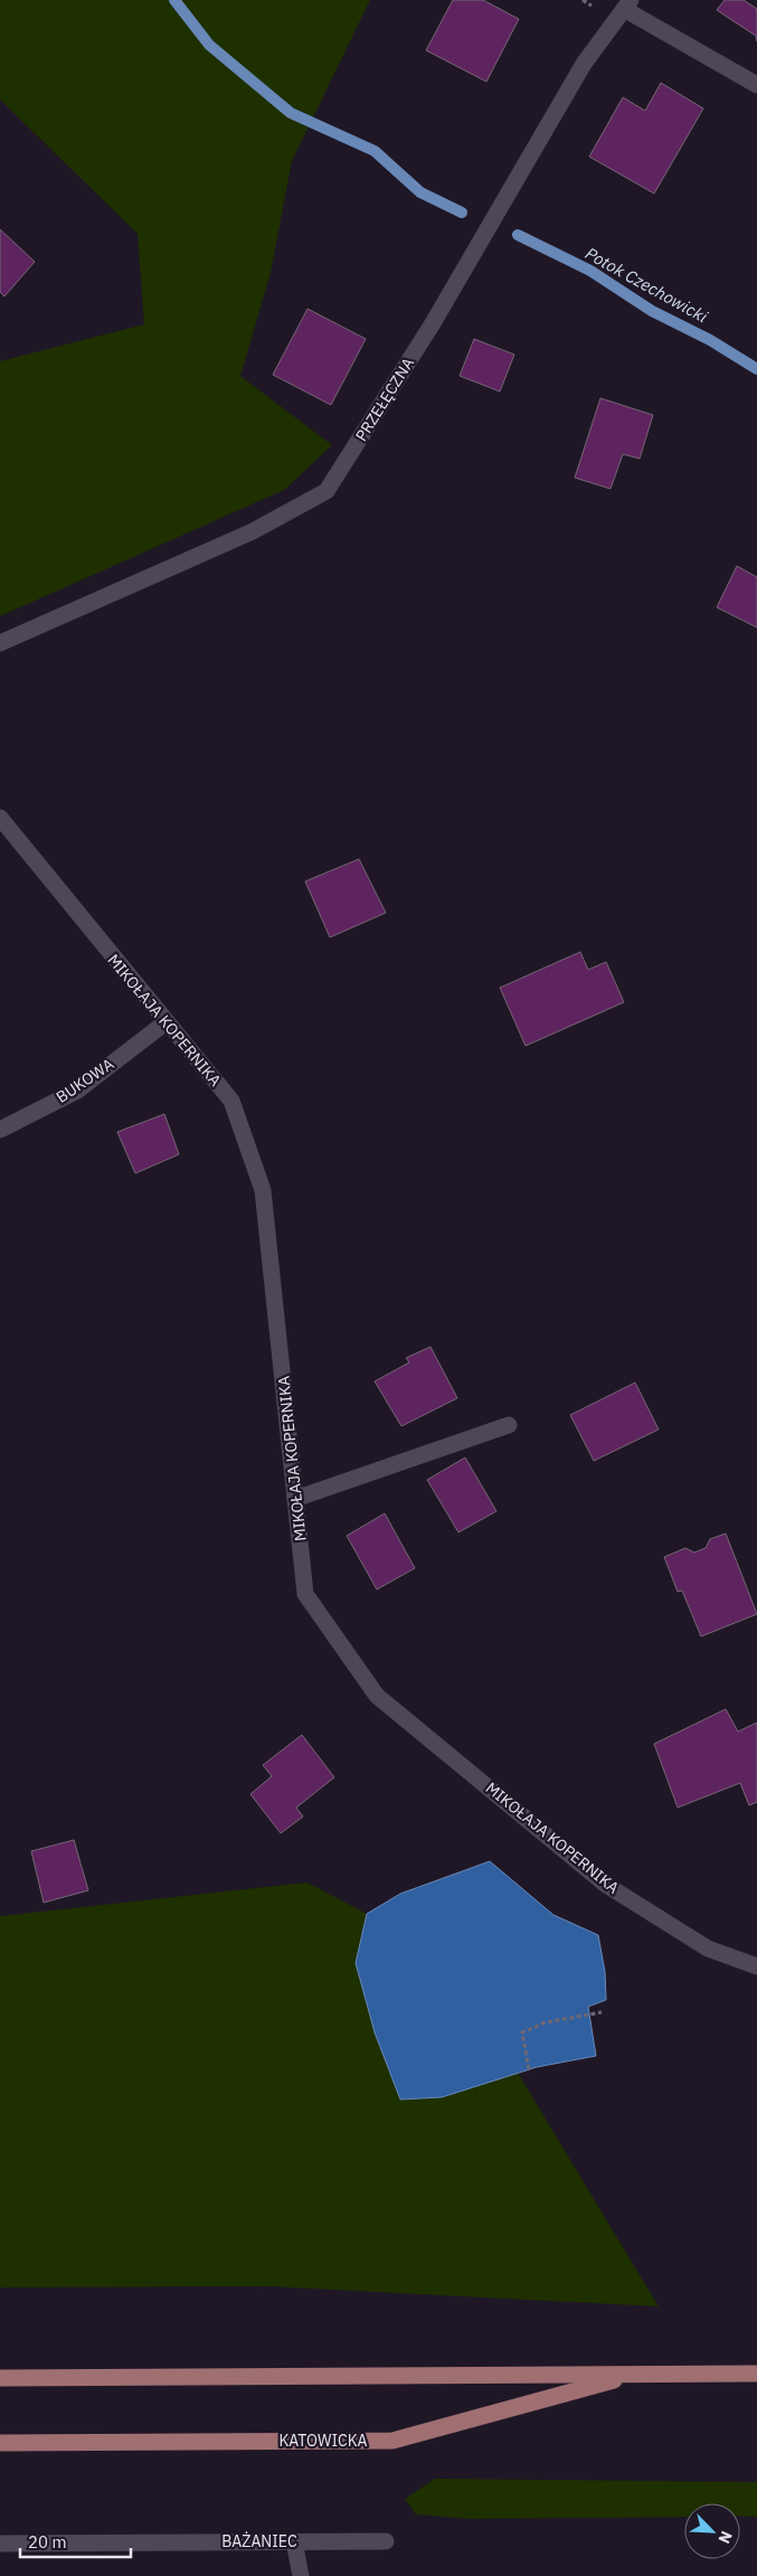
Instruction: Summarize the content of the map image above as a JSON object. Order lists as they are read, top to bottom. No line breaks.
{"streets":{"main road":["KATOWICKA"],"street":["PRZEŁĘCZNA","MIKOŁAJA KOPERNIKA","BUKOWA","BAŻANIEC"]},"crossings":[["MIKOŁAJA KOPERNIKA","BUKOWA"]],"water":["Potok Czechowicki"],"scale_bar":"20 m","north":"bottom right"}
